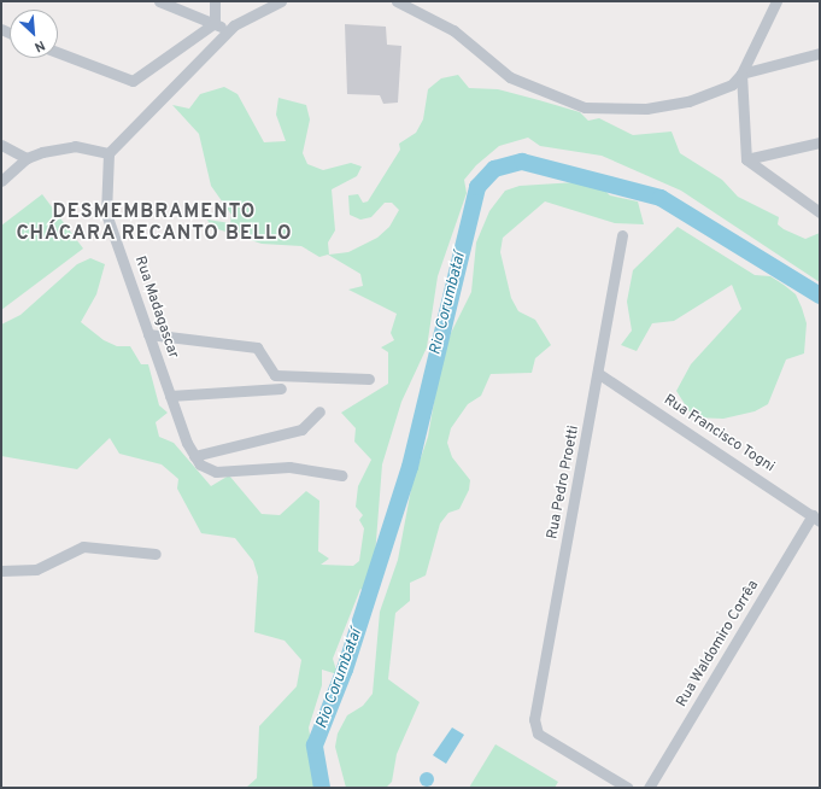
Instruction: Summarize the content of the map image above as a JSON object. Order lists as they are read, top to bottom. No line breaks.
{"streets":{"street":["Rua Madagascar","Rua Francisco Togni","Rua Pedro Proetti","Rua Waldomiro Corrêa"]},"crossings":[["Rua Francisco Togni","Rua Pedro Proetti"],["Rua Francisco Togni","Rua Waldomiro Corrêa"]],"districts":["DESMEMBRAMENTO CHÁCARA RECANTO BELLO"],"water":["Rio Corumbataí"],"north":"bottom right"}
